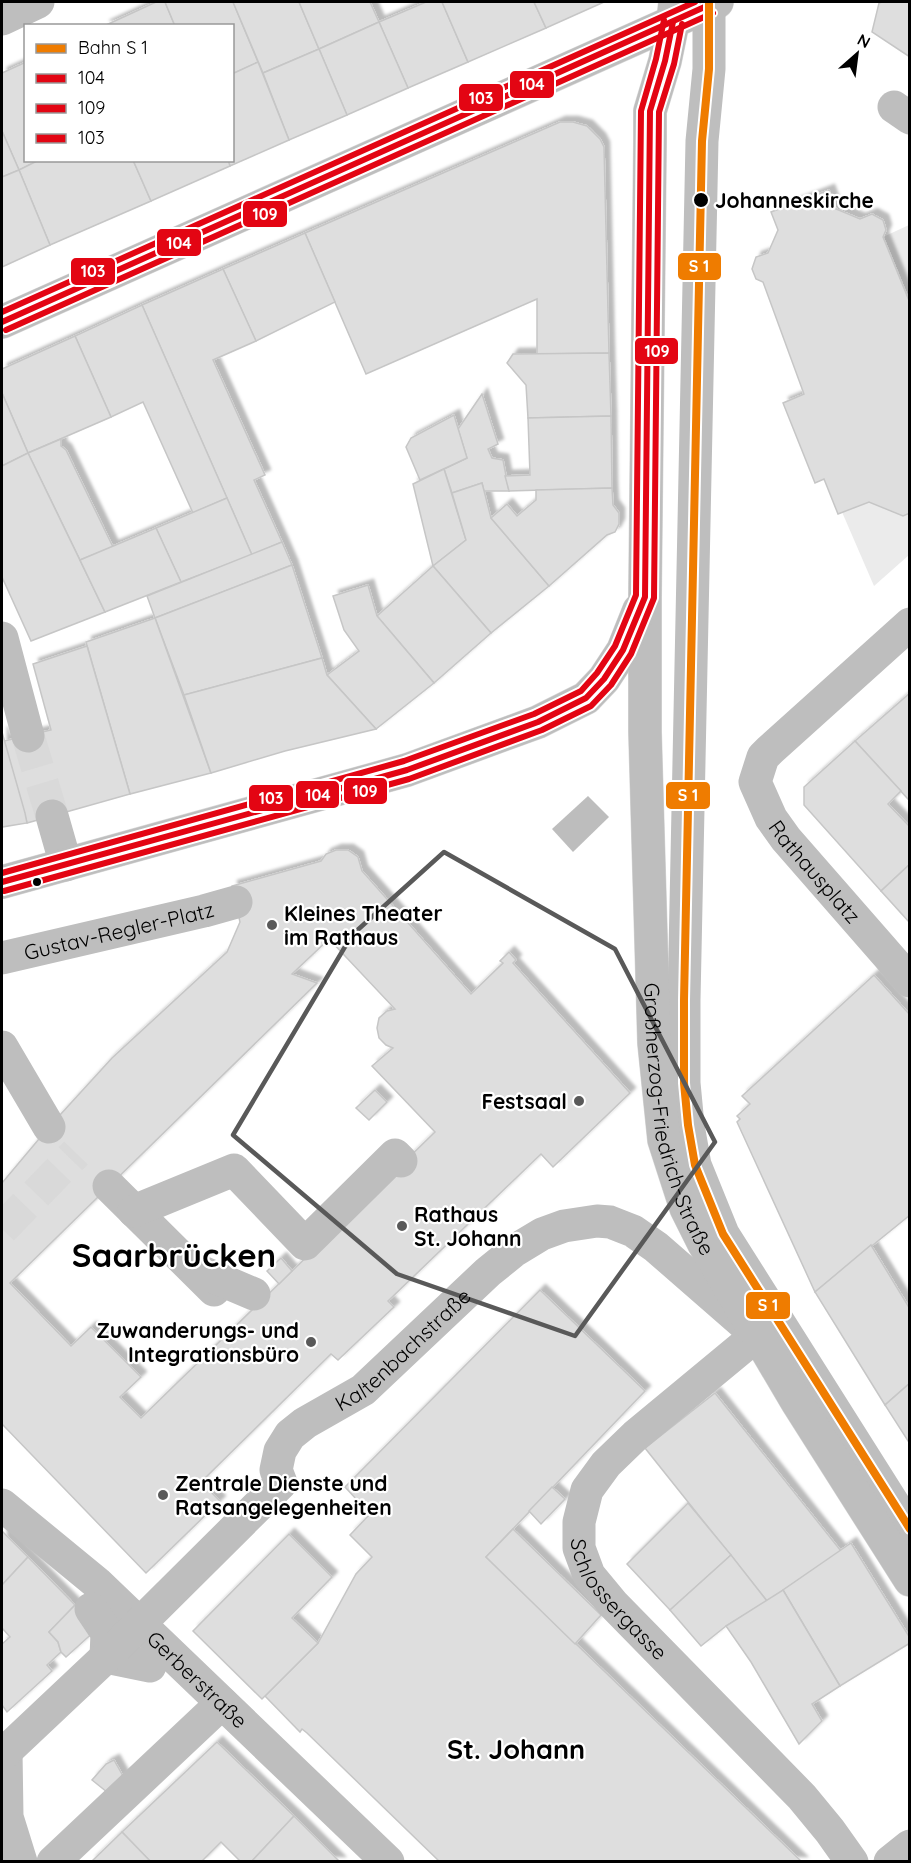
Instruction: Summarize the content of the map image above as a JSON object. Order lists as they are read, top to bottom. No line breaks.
{"streets":{"street":["Rathausplatz","Gustav-Regler-Platz","Großherzog-Friedrich-Straße","Kaltenbachstraße","Schlossergasse","Gerberstraße"]},"crossings":[["Großherzog-Friedrich-Straße","Kaltenbachstraße"],["Großherzog-Friedrich-Straße","Schlossergasse"],["Kaltenbachstraße","Schlossergasse"],["Kaltenbachstraße","Gerberstraße"]],"districts":["Saarbrücken","St. Johann"],"places":["Johanneskirche","Kleines Theater im Rathaus","Festsaal","Rathaus St. Johann","Zuwanderungs- und Integrationsbüro","Zentrale Dienste und Ratsangelegenheiten"],"lines":["transit line 103","transit line 104","transit line 109"],"legend":["Bahn S 1","104","109","103"],"north":"top right"}
